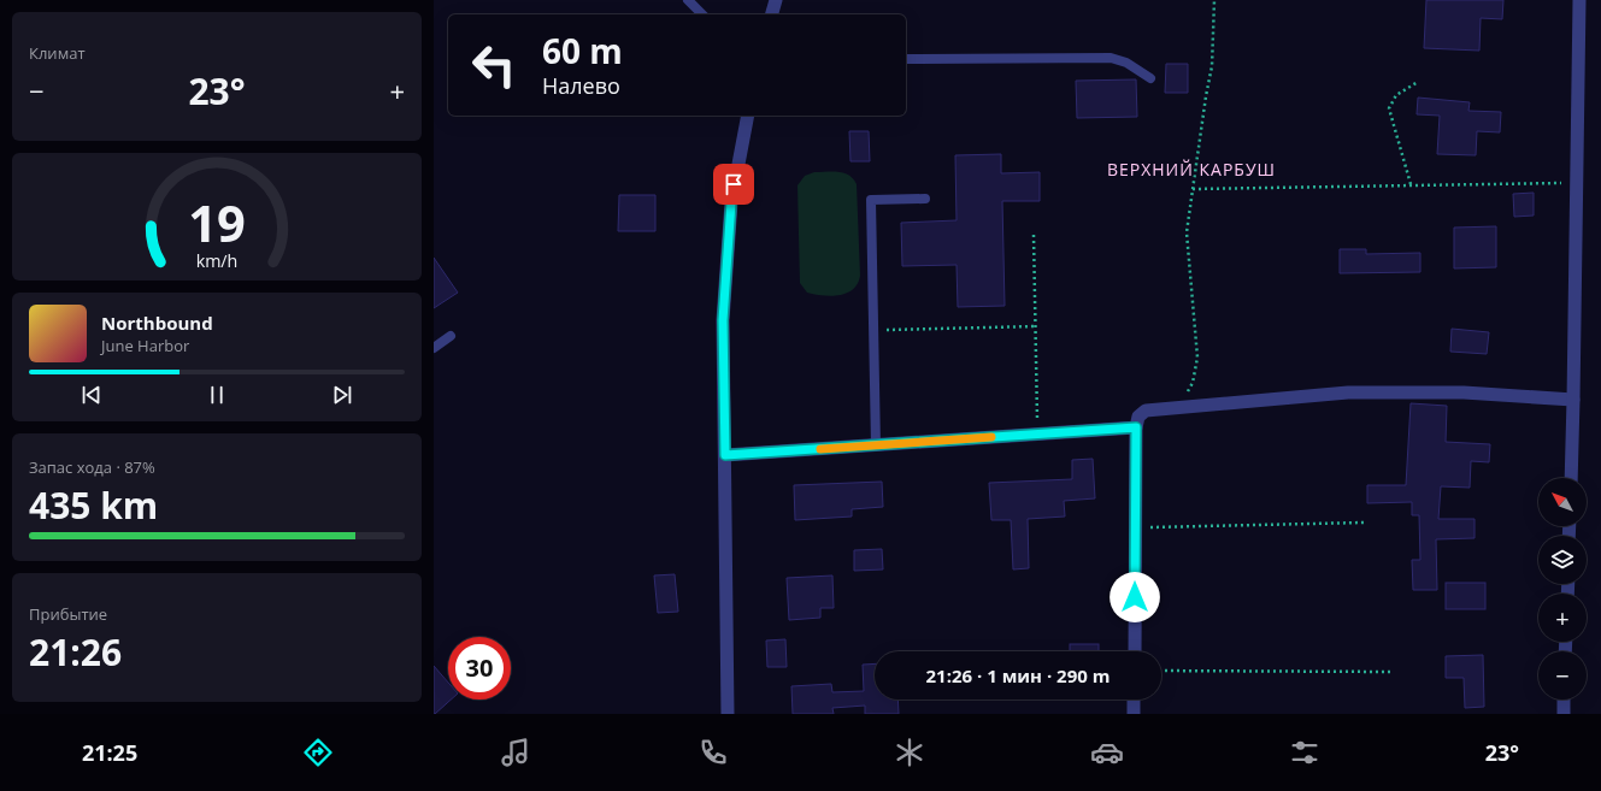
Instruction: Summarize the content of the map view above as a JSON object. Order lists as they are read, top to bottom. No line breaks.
{"districts":["ВЕРХНИЙ КАРБУШ"],"north":"top left","page":{"tile":["Климат",["Запас хода · 87%","435 km"],["Прибытие","21:26"]],"turn":["60 m","Налево"],"heat":["−","23°","+"],"song":["Northbound","June Harbor"],"map_buttons":["+","−"],"limit":"30","trip":"21:26 · 1 мин · 290 m","tabs":["21:25","23°"],"gauge":["19","km/h"]}}
